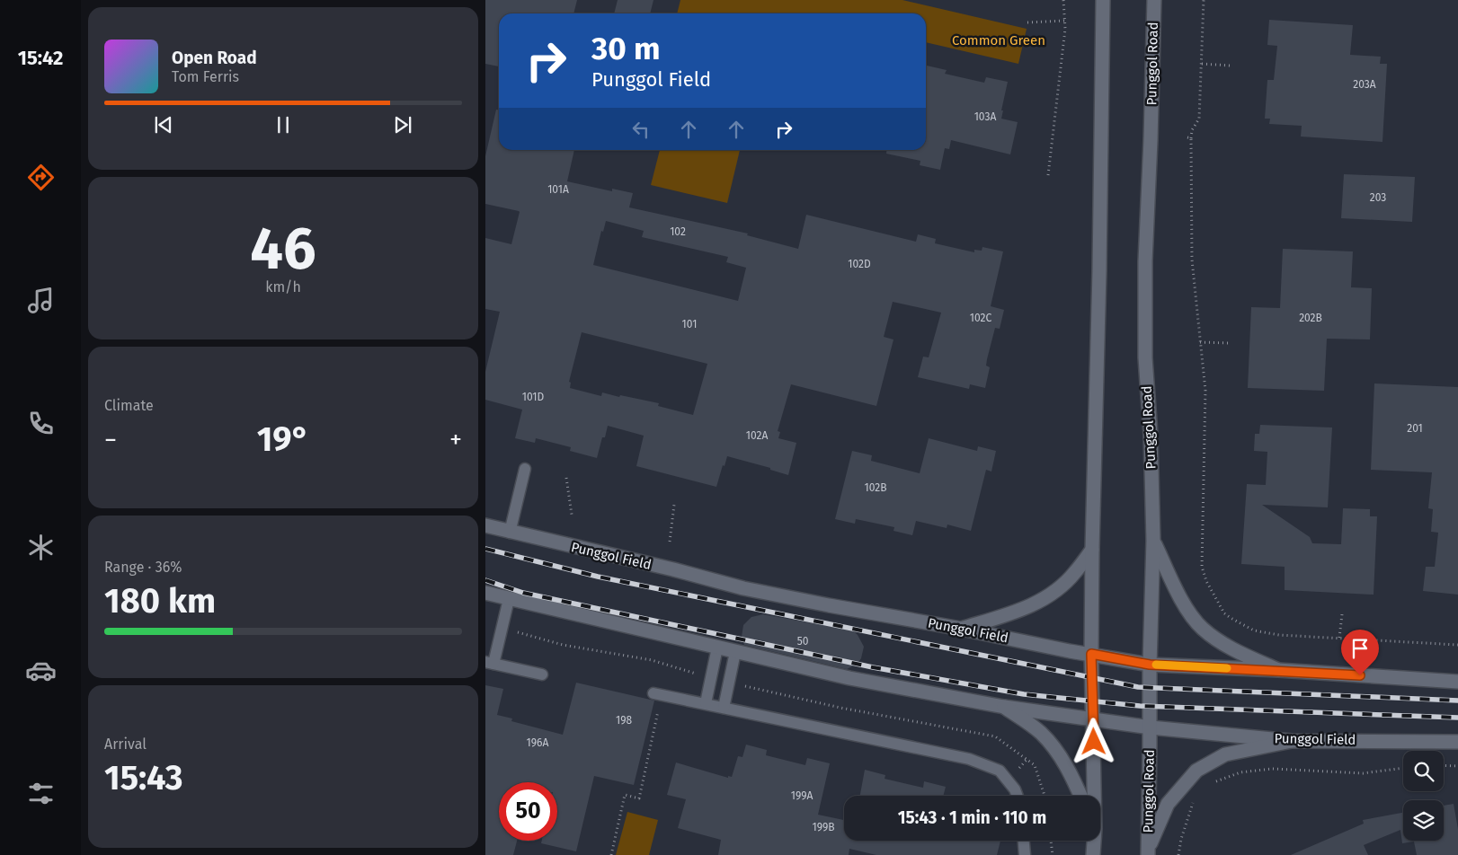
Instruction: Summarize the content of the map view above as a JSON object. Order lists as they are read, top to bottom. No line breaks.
{"streets":{"main road":["Punggol Road","Punggol Field"]},"crossings":[["Punggol Road","Punggol Field"]],"parks":["Common Green"],"house_numbers":["203A","103A","101A","203","102","102D","102C","202B","101","101D","201","102A","102B","50","198","196A","199A","199B"],"page":{"tabs":"15:42","turn":["30 m","Punggol Field"],"song":["Open Road","Tom Ferris"],"tile":[["46","km/h"],"Climate",["Range · 36%","180 km"],["Arrival","15:43"]],"heat":["−","19°","+"],"limit":"50","trip":"15:43 · 1 min · 110 m"}}
